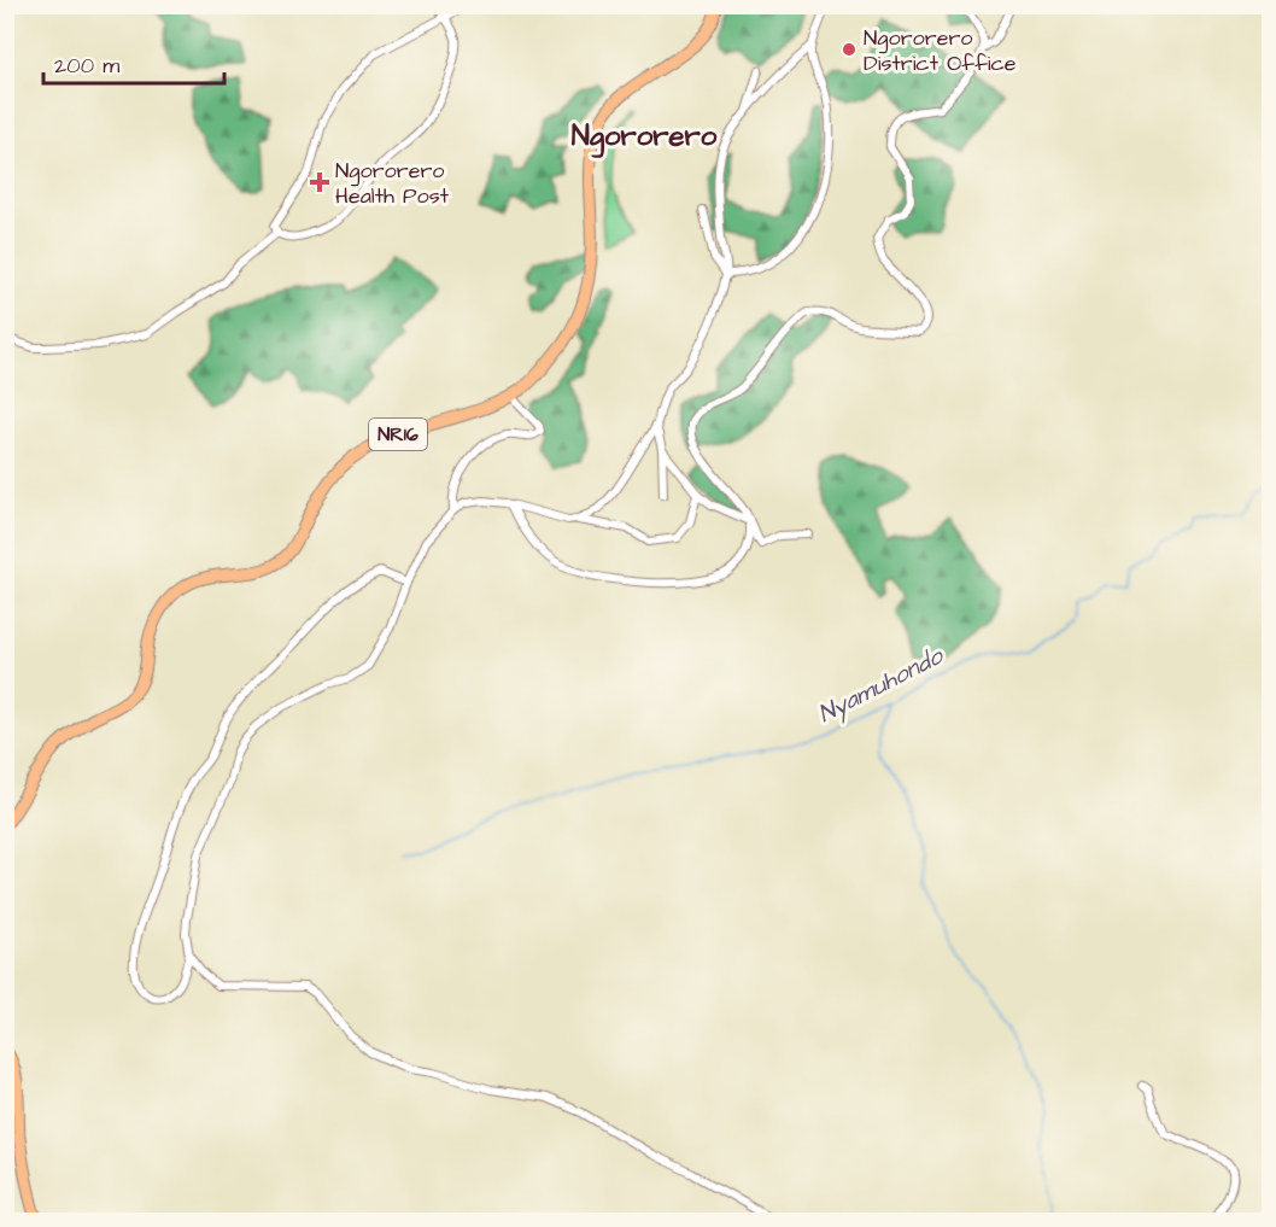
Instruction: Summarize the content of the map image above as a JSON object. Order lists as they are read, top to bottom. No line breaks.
{"streets":{"main road":["NR16"]},"districts":["Ngororero"],"water":["Nyamuhondo"],"places":{"other":["Ngororero District Office"],"health":["Ngororero Health Post"]},"scale_bar":"200 m"}
